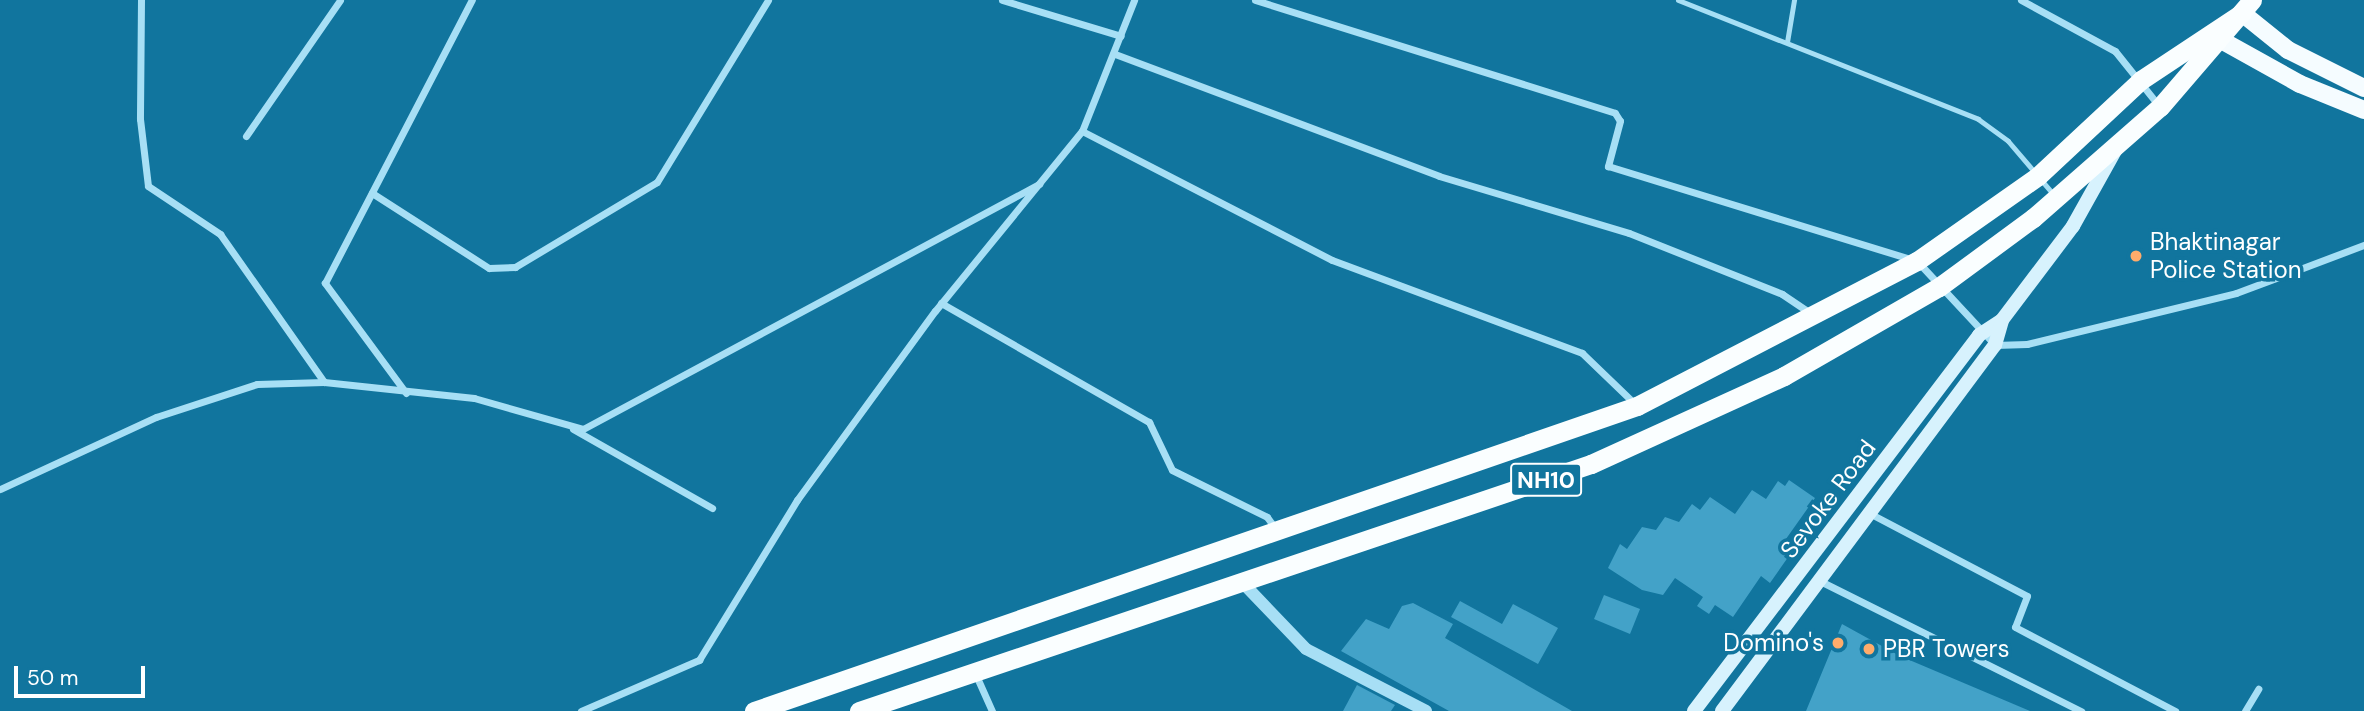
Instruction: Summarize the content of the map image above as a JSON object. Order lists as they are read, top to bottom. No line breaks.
{"streets":{"highway":["NH10"],"main road":["Sevoke Road"]},"crossings":[["NH10","Sevoke Road"]],"places":["Bhaktinagar Police Station","Domino's","PBR Towers"],"scale_bar":"50 m"}
